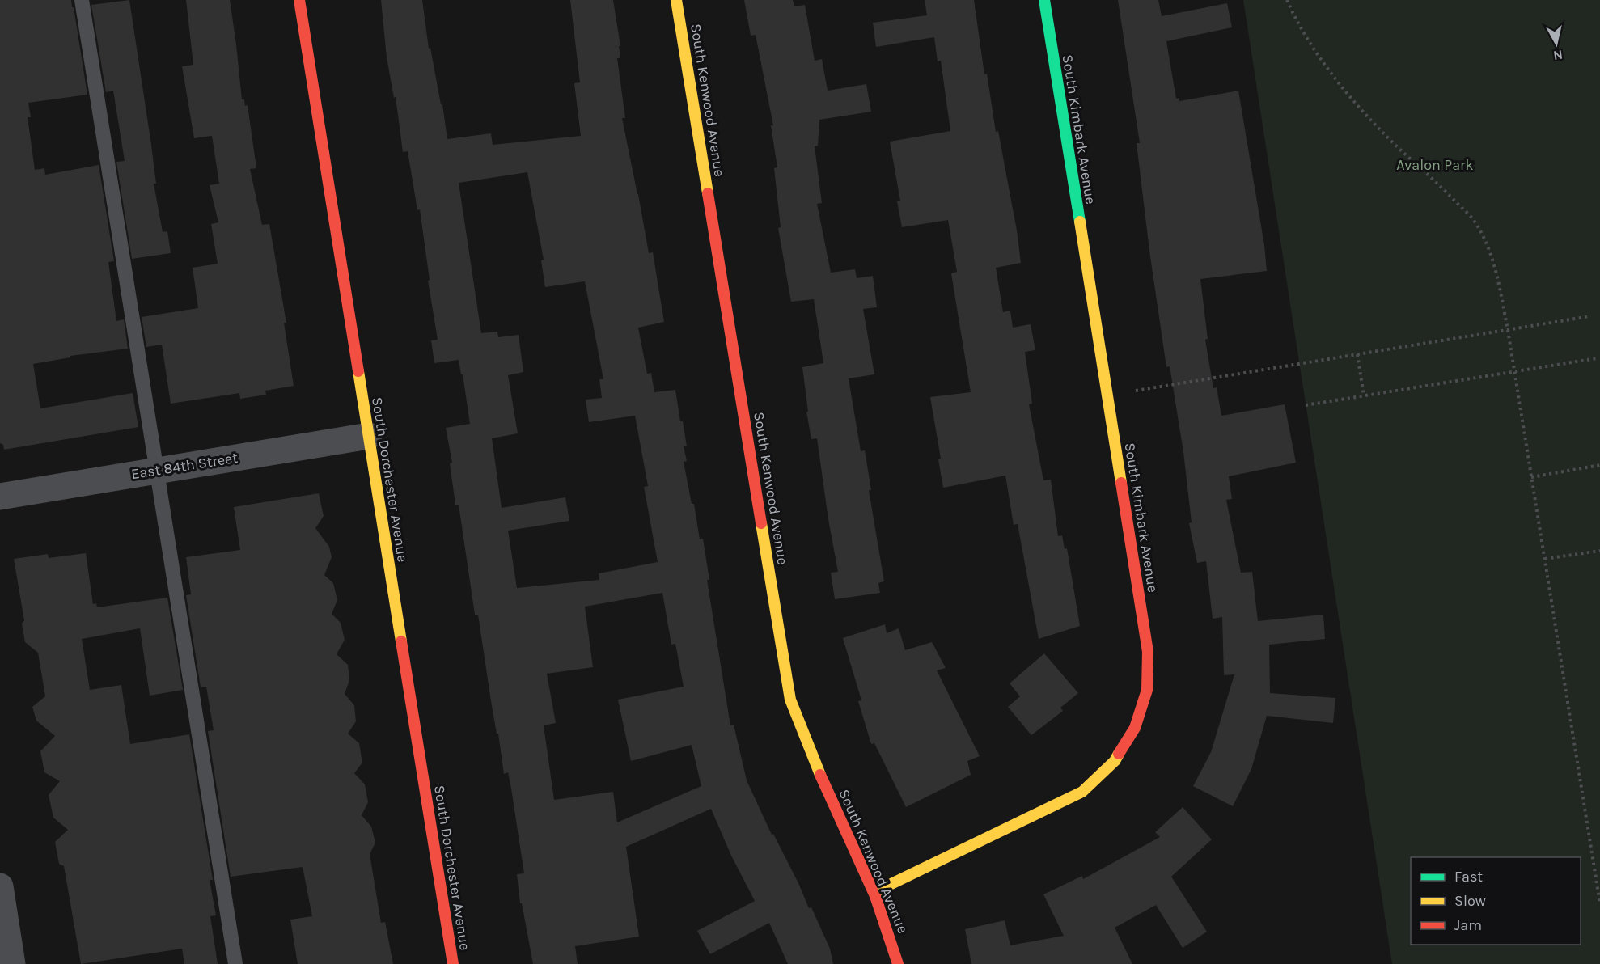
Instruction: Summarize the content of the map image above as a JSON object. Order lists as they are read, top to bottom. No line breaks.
{"streets":{"street":["South Kenwood Avenue","South Kimbark Avenue","East 84th Street","South Dorchester Avenue"]},"crossings":[["South Kenwood Avenue","South Kimbark Avenue"],["East 84th Street","South Dorchester Avenue"]],"parks":["Avalon Park"],"legend":["Fast","Slow","Jam"],"north":"bottom"}
